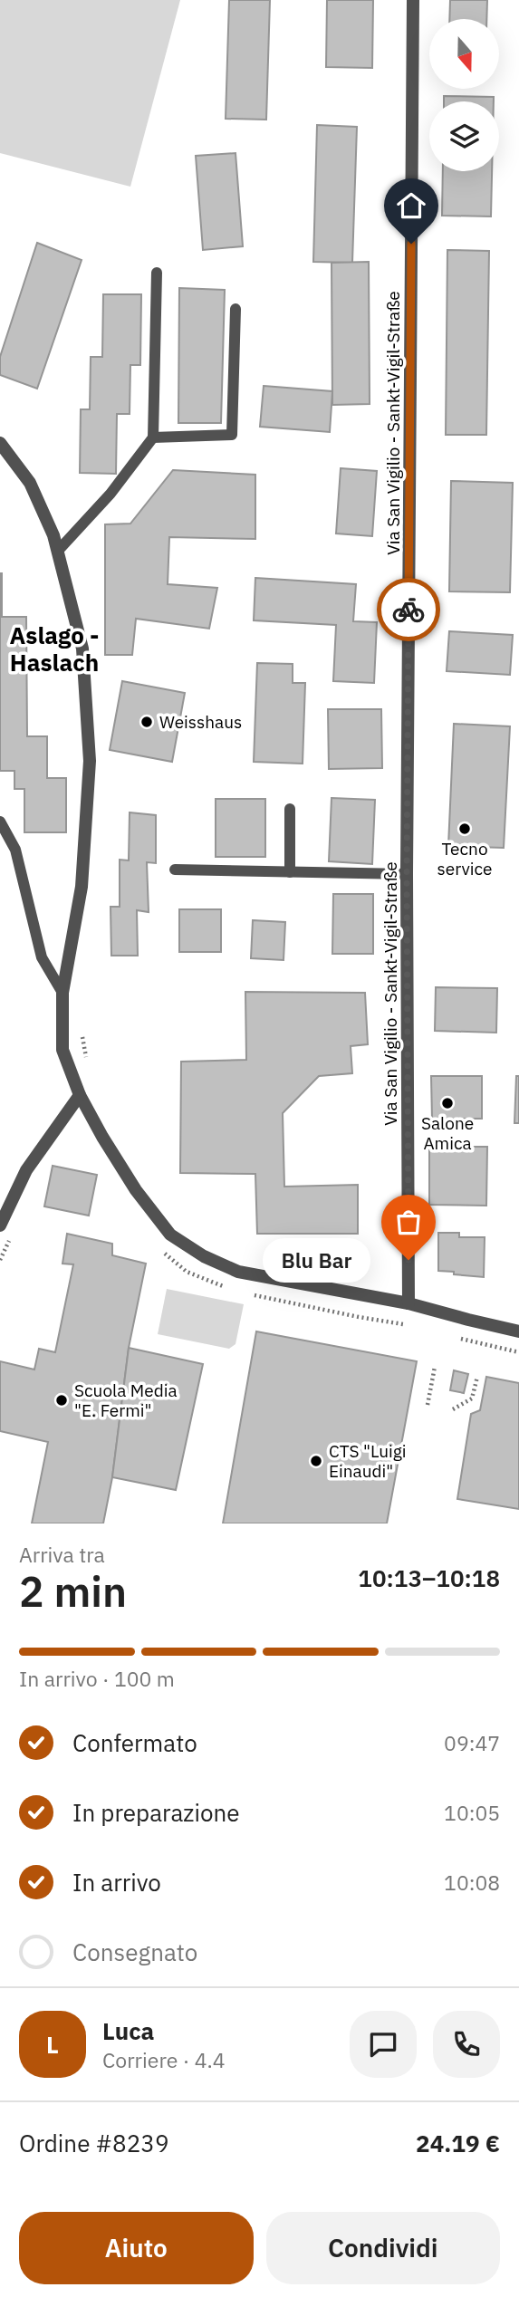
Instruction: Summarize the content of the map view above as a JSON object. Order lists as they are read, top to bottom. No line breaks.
{"streets":{"street":["Via San Vigilio - Sankt-Vigil-Straße"]},"districts":["Aslago - Haslach"],"places":["Weisshaus","Tecno service","Salone Amica","Blu Bar","Scuola Media \"E. Fermi\"","CTS \"Luigi Einaudi\""],"north":"bottom","page":{"bubble":"Blu Bar","heading":["2 min","Arriva tra","10:13–10:18"],"panel":["Luca","Corriere · 4.4","Ordine #8239","24.19 €"],"bar":"In arrivo · 100 m","list":[["Confermato","09:47"],["In preparazione","10:05"],["In arrivo","10:08"],"Consegnato"],"round":"L","buttons":["Aiuto","Condividi"]}}
